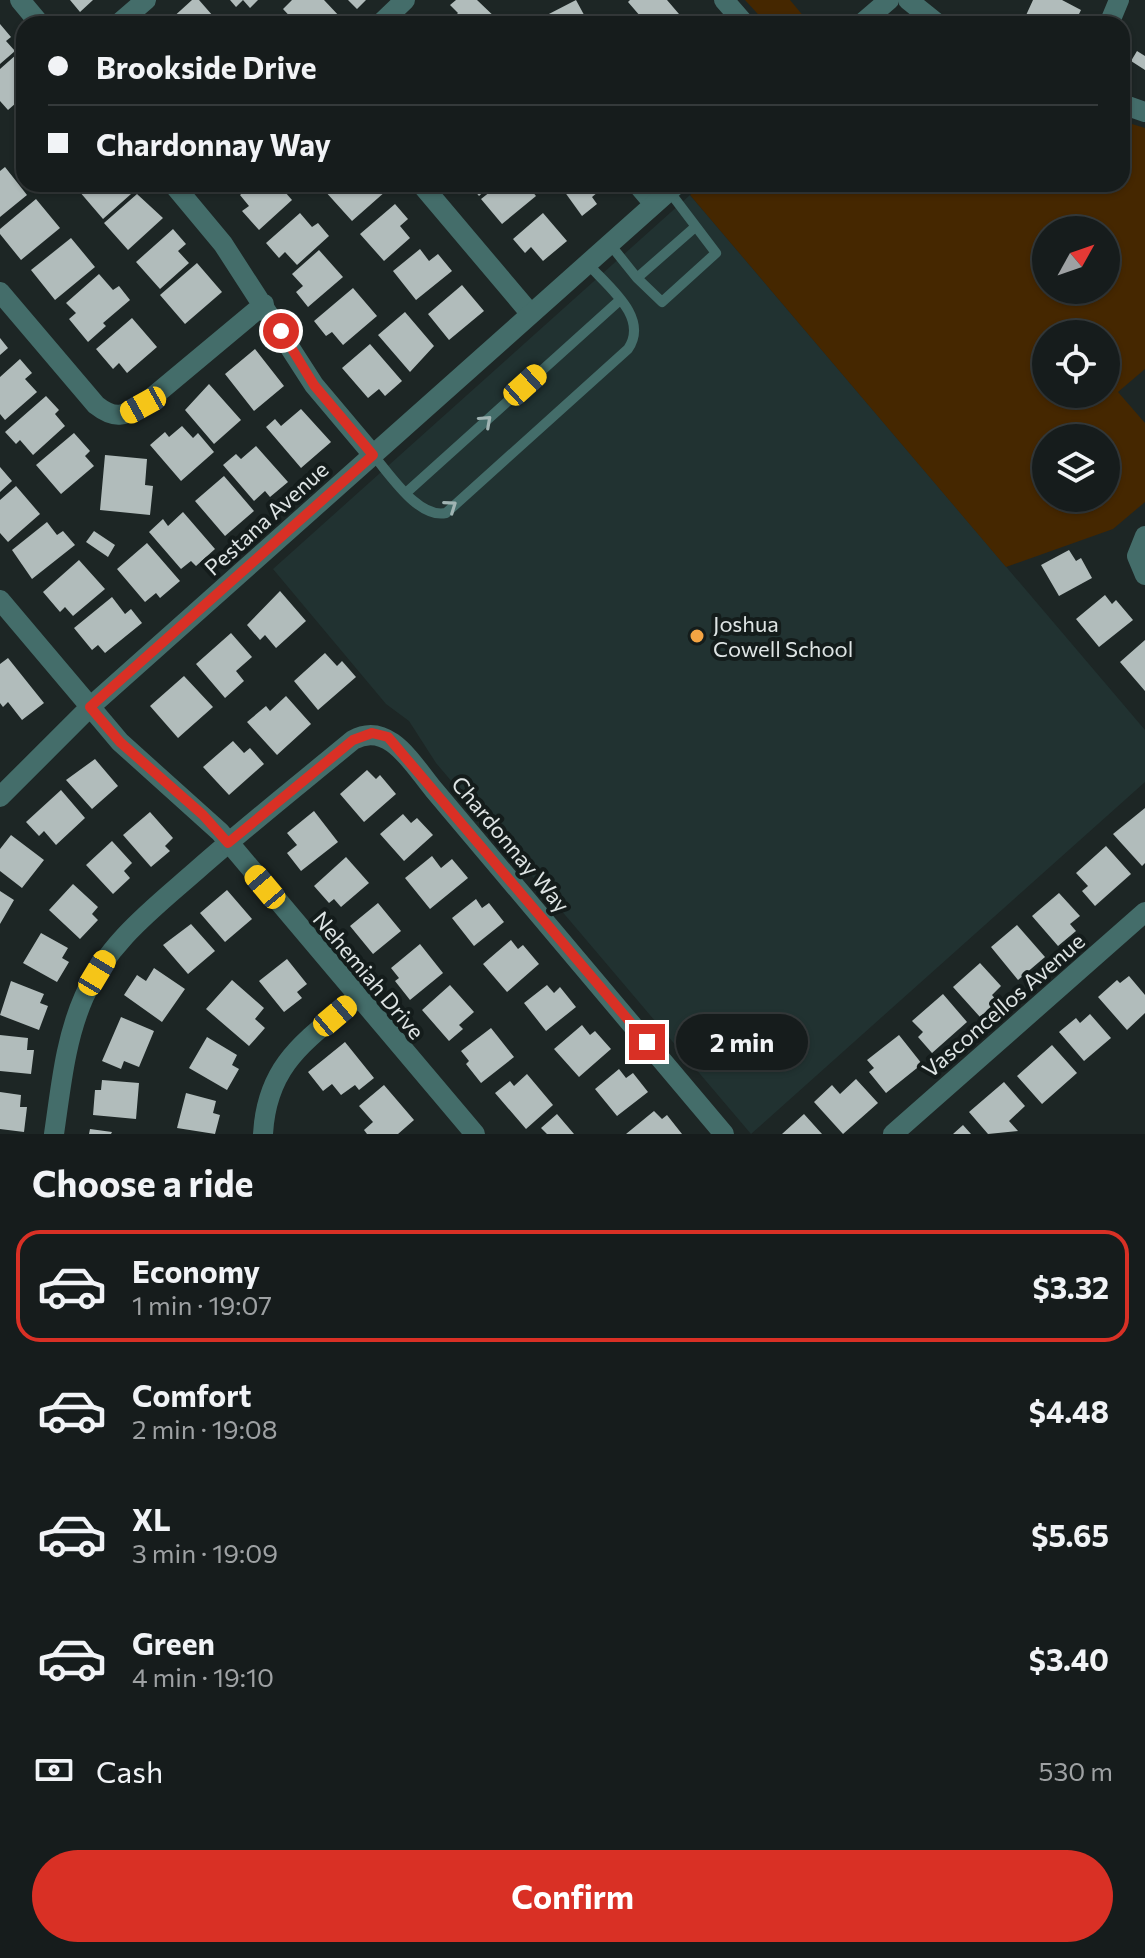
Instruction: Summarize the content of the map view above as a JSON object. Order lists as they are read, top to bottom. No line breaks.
{"streets":{"street":["Pestana Avenue","Chardonnay Way","Nehemiah Drive","Vasconcellos Avenue"]},"crossings":[["Pestana Avenue","Nehemiah Drive"],["Chardonnay Way","Nehemiah Drive"]],"places":["Joshua Cowell School"],"north":"top right","page":{"banner":["Brookside Drive","Chardonnay Way"],"bubble":"2 min","heading":"Choose a ride","list":[{"name":"Economy","note":"1 min · 19:07","value":"$3.32"},{"name":"Comfort","note":"2 min · 19:08","value":"$4.48"},{"name":"XL","note":"3 min · 19:09","value":"$5.65"},{"name":"Green","note":"4 min · 19:10","value":"$3.40"}],"pay":["Cash","530 m"],"buttons":"Confirm"}}
